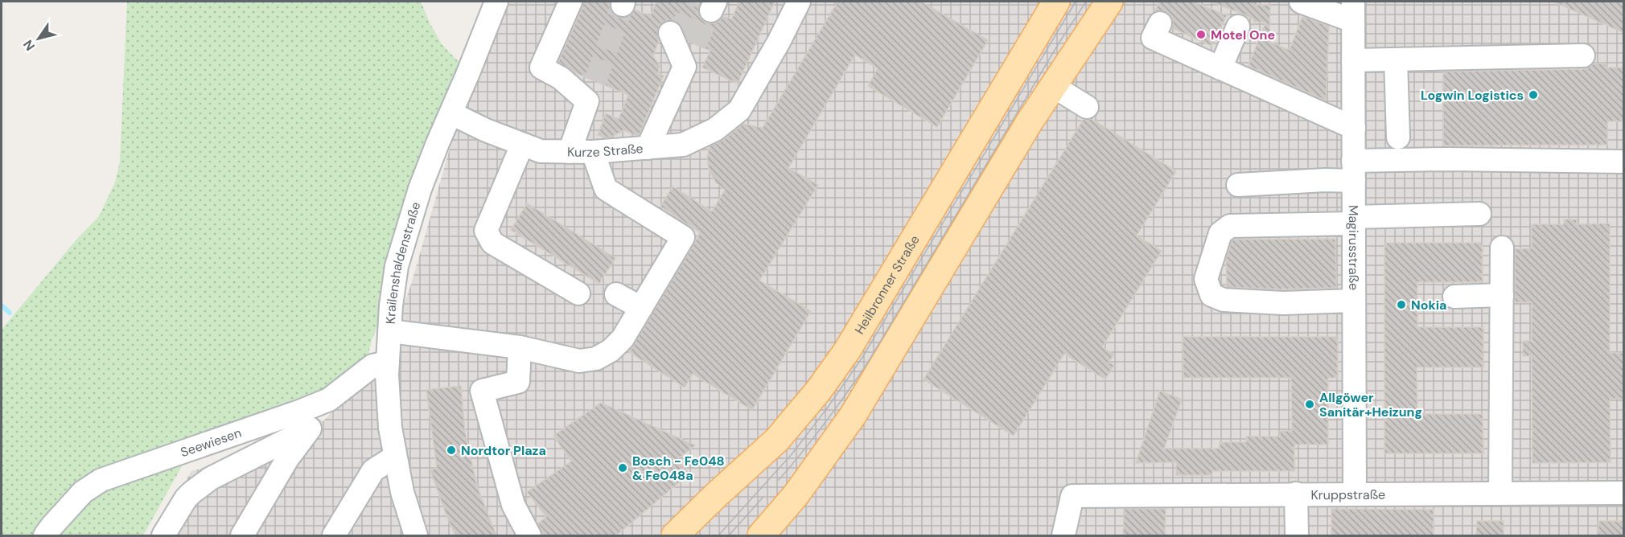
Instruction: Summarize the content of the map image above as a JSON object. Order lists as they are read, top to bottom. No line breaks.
{"streets":{"main road":["Heilbronner Straße"],"street":["Kurze Straße","Magirusstraße","Krailenshaldenstraße","Seewiesen","Kruppstraße"]},"crossings":[["Kurze Straße","Krailenshaldenstraße"],["Magirusstraße","Kruppstraße"],["Krailenshaldenstraße","Seewiesen"]],"places":["Motel One","Logwin Logistics","Nokia","Allgöwer Sanitär+Heizung","Nordtor Plaza","Bosch - Fe048 & Fe048a"],"north":"bottom left"}
